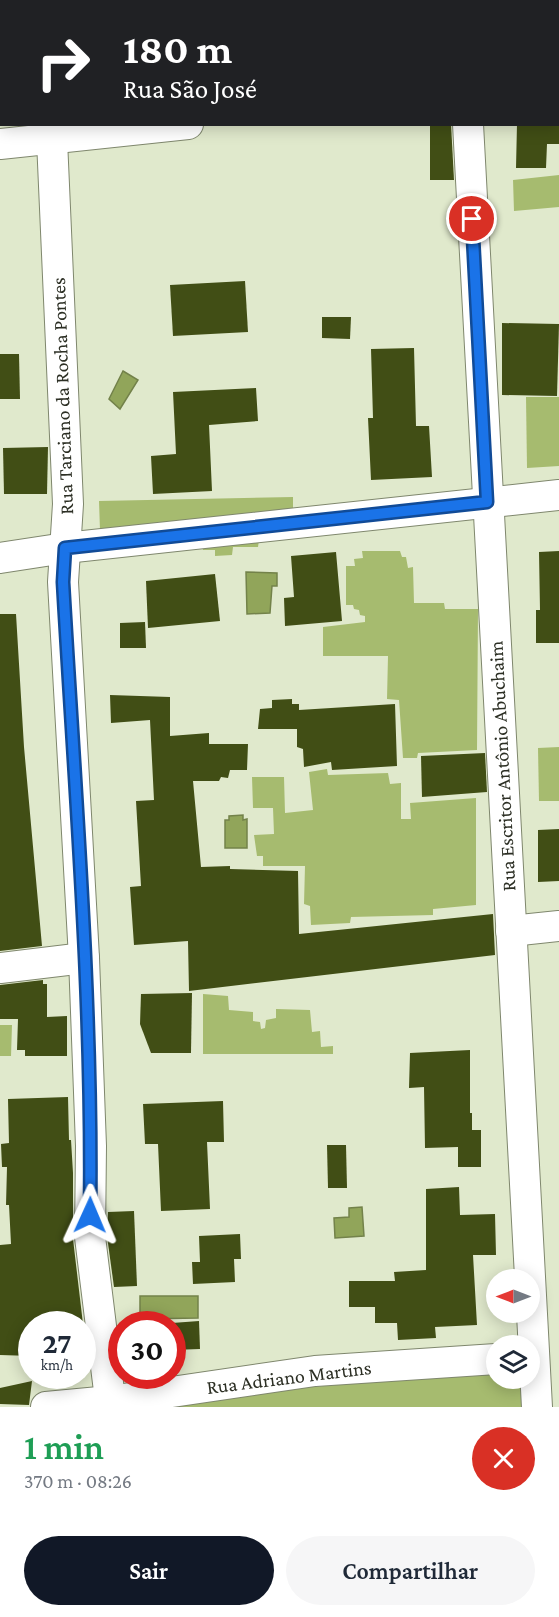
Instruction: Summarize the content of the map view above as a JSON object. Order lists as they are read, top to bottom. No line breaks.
{"streets":{"street":["Rua Tarciano da Rocha Pontes","Rua Escritor Antônio Abuchaim","Rua Adriano Martins"]},"crossings":[["Rua Tarciano da Rocha Pontes","Rua Adriano Martins"]],"north":"left","page":{"turn":["180 m","Rua São José"],"speed":"27 km/h","limit":"30","heading":["1 min","370 m · 08:26"],"buttons":["Sair","Compartilhar"]}}
